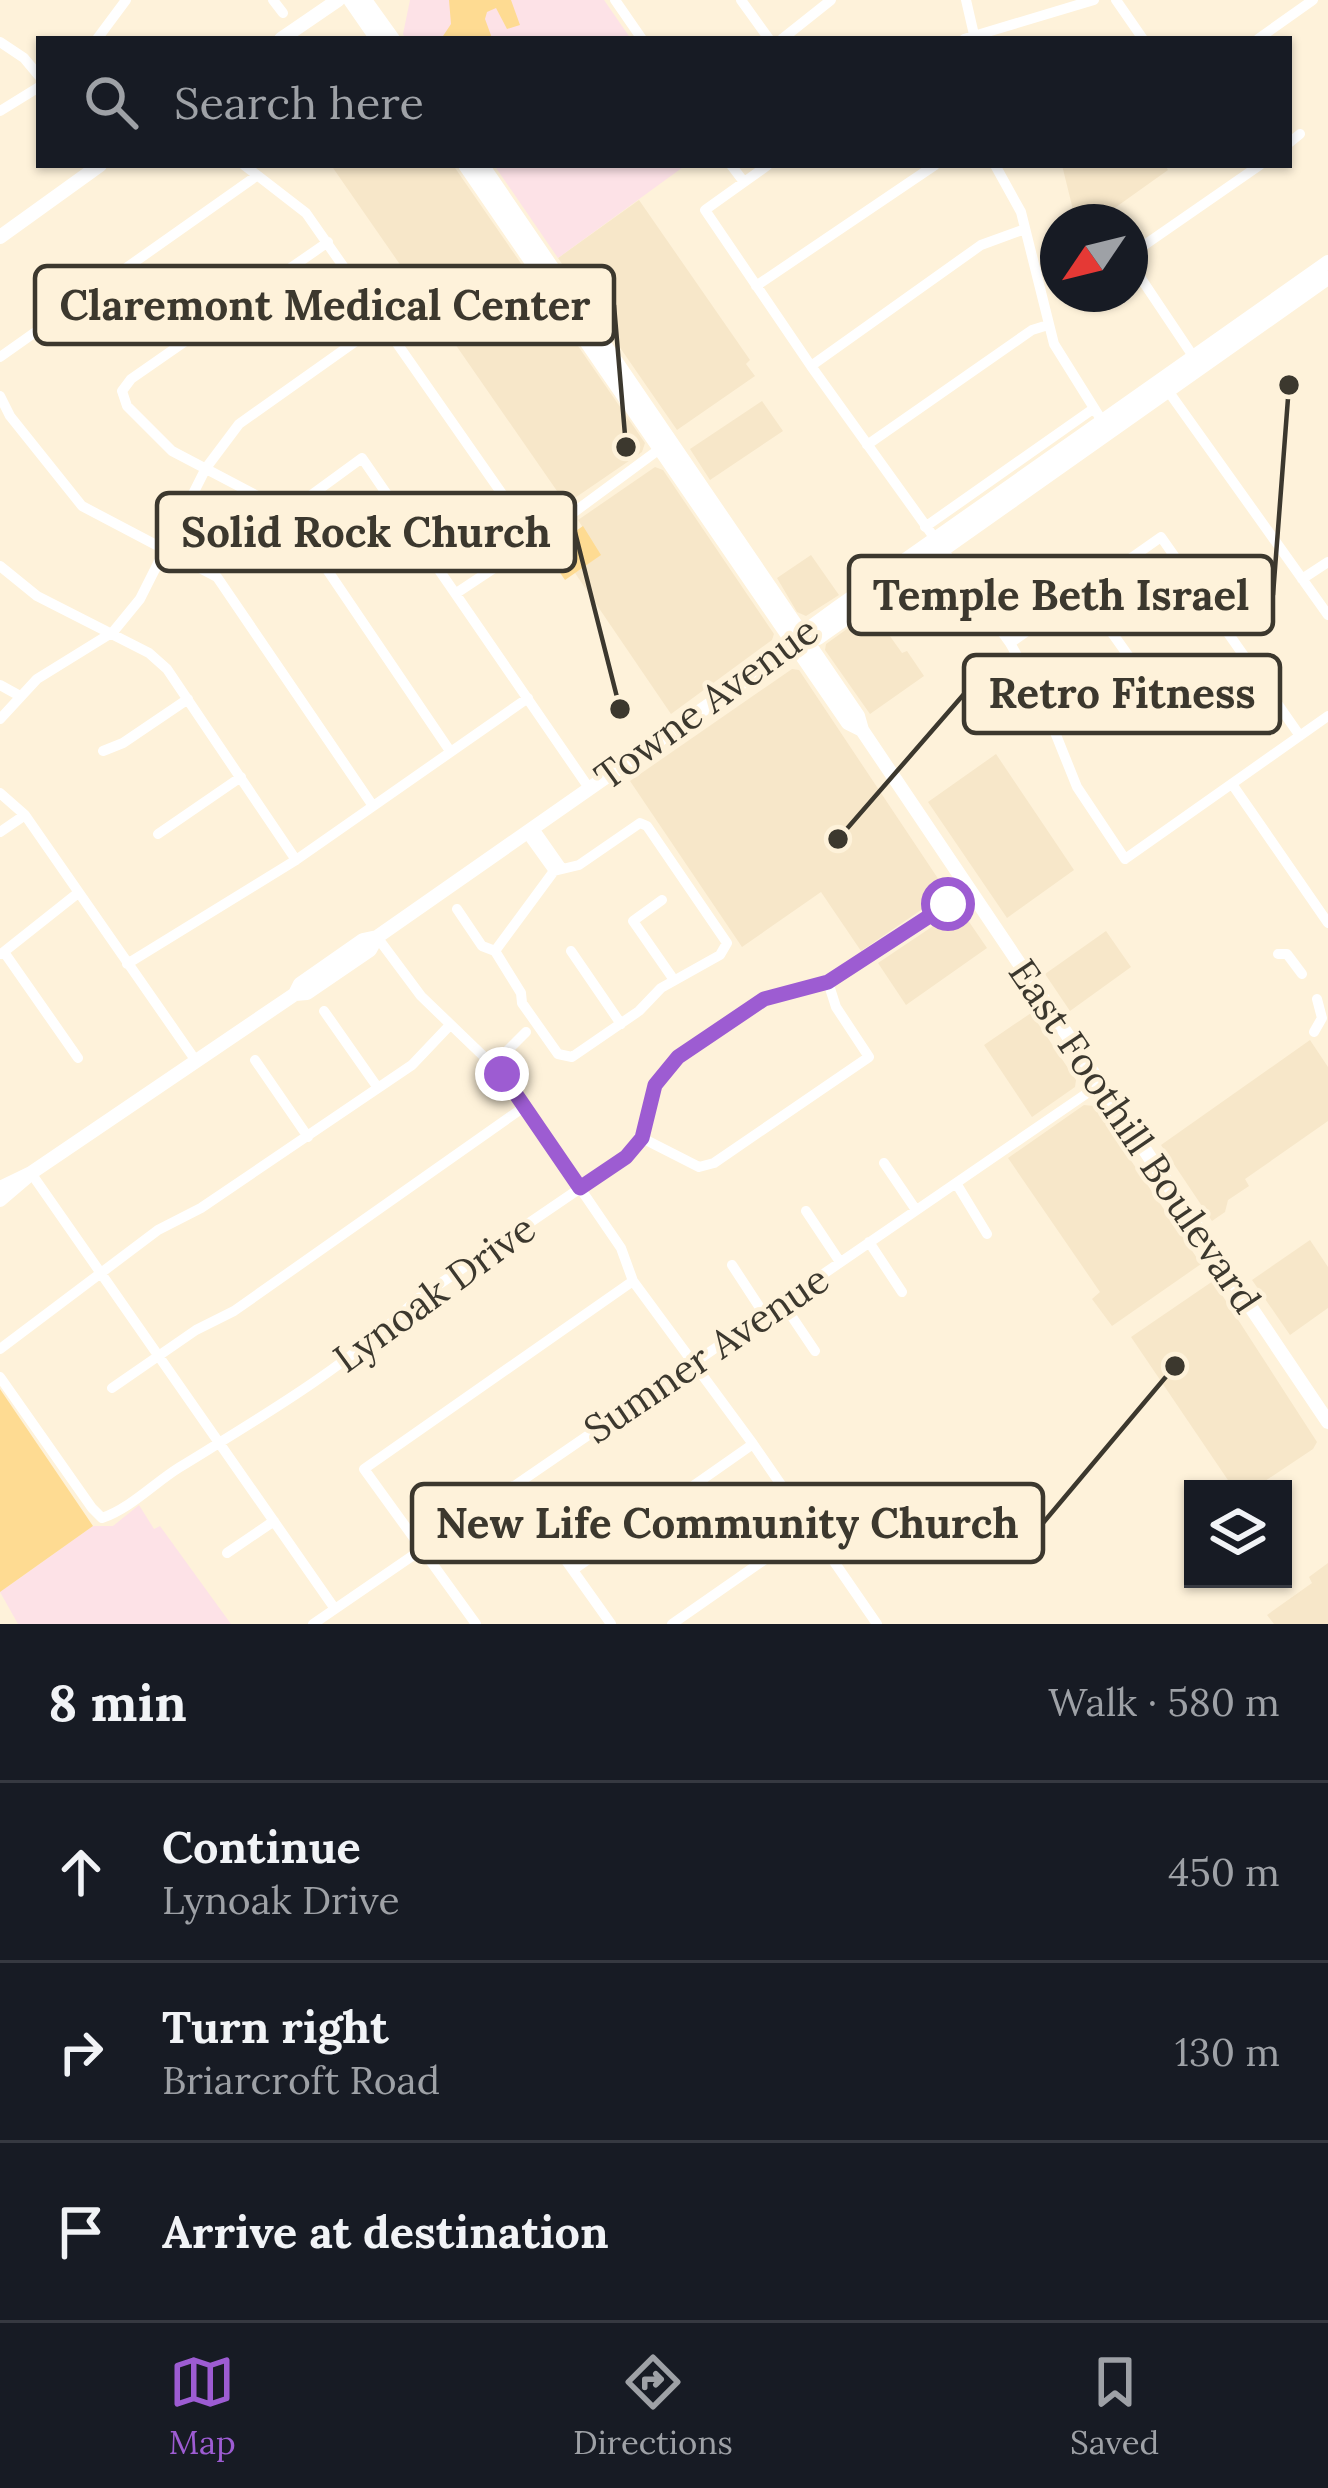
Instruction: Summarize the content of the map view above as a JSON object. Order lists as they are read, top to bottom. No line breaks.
{"streets":{"main road":["Towne Avenue","East Foothill Boulevard"],"street":["Lynoak Drive","Sumner Avenue"]},"crossings":[["Towne Avenue","East Foothill Boulevard"],["East Foothill Boulevard","Sumner Avenue"]],"places":["Temple Beth Israel","Claremont Medical Center","Solid Rock Church","Retro Fitness","New Life Community Church"],"north":"bottom left","page":{"search":"Search here","heading":["8 min","Walk · 580 m"],"list":[["Continue","Lynoak Drive","450 m"],["Turn right","Briarcroft Road","130 m"],"Arrive at destination"],"nav":["Map","Directions","Saved"]}}
